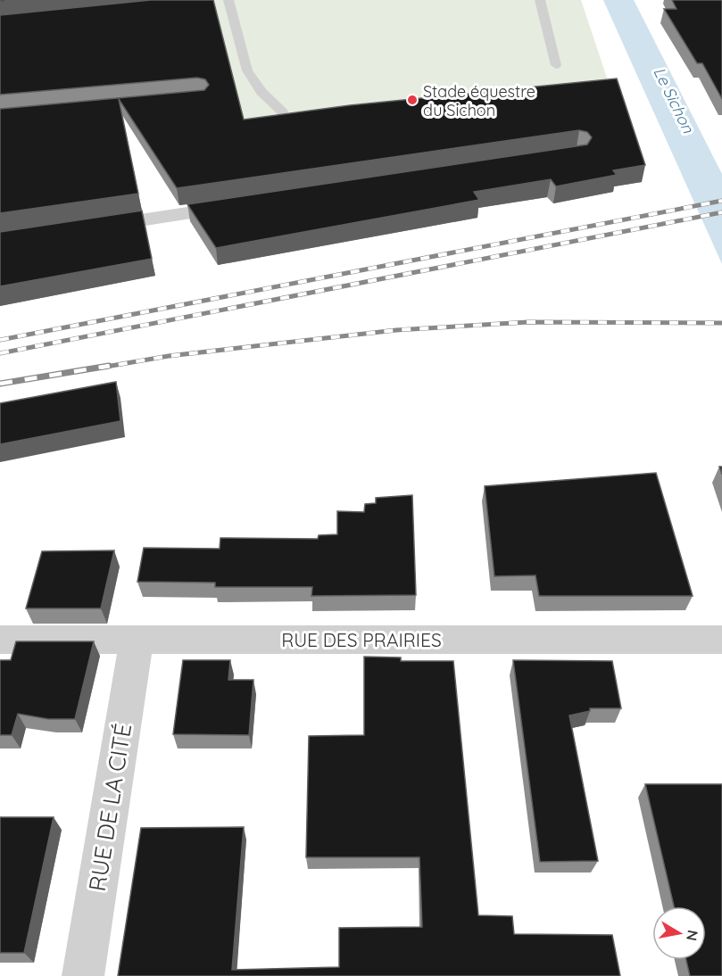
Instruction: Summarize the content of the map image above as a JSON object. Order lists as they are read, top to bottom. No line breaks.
{"streets":{"street":["RUE DES PRAIRIES","RUE DE LA CITÉ"]},"crossings":[["RUE DES PRAIRIES","RUE DE LA CITÉ"]],"water":["Le Sichon"],"places":["Stade équestre du Sichon"],"north":"right"}
